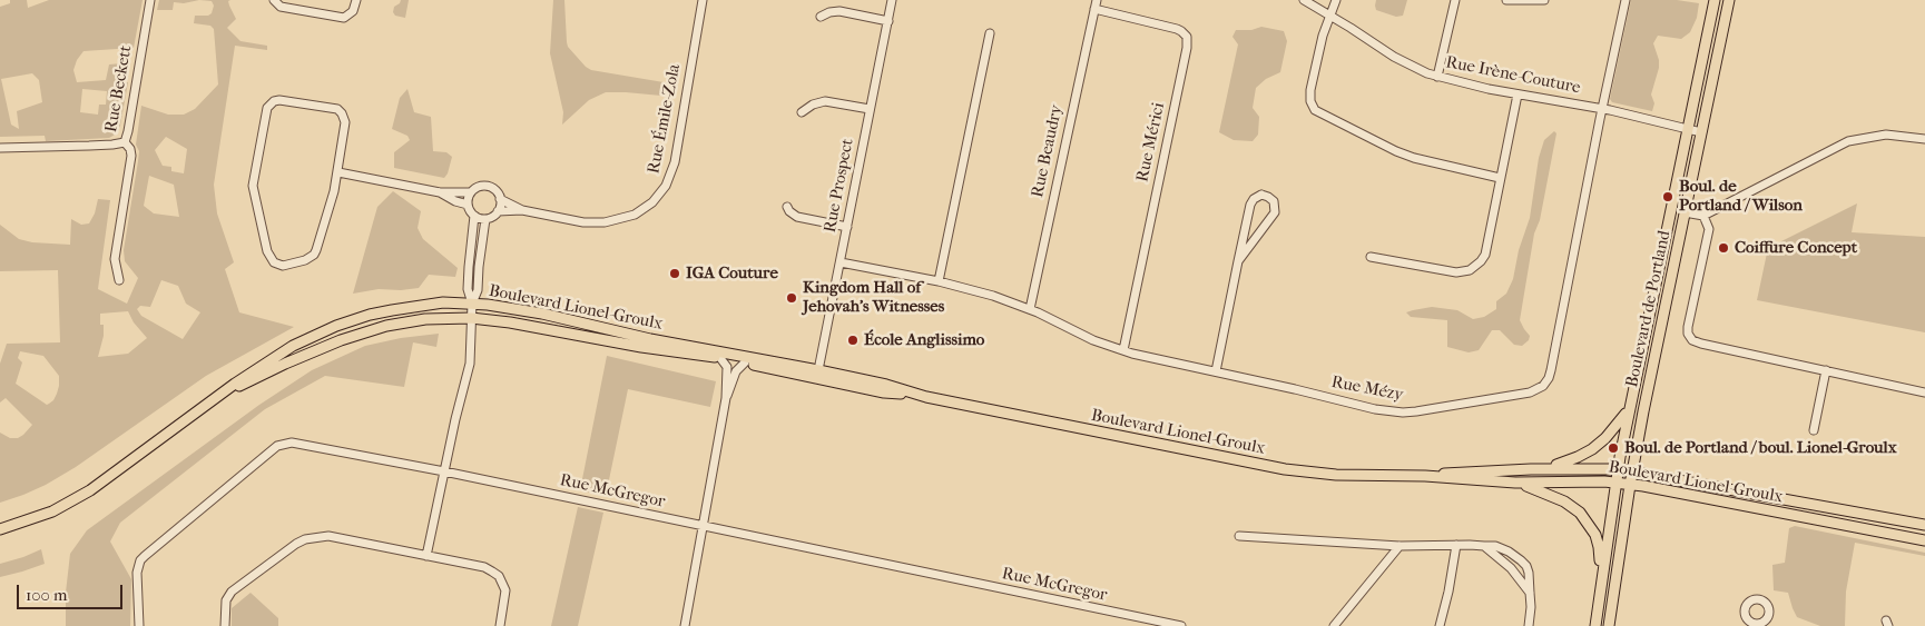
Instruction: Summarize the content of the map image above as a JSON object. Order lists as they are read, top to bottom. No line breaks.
{"streets":{"main road":["Boulevard Lionel-Groulx","Boulevard de Portland"],"street":["Rue Irène-Couture","Rue Beckett","Rue Émile-Zola","Rue Mérici","Rue Beaudry","Rue Prospect","Rue Mézy","Rue McGregor"]},"crossings":[["Rue Irène-Couture","Boulevard de Portland"],["Rue Irène-Couture","Rue Mézy"],["Rue Mérici","Rue Beaudry"],["Rue Mérici","Rue Mézy"],["Rue Beaudry","Rue Mézy"],["Rue Prospect","Boulevard Lionel-Groulx"],["Rue Prospect","Rue Mézy"],["Boulevard Lionel-Groulx","Boulevard de Portland"]],"places":["Boul. de Portland / Wilson","Coiffure Concept","IGA Couture","Kingdom Hall of Jehovah's Witnesses","École Anglissimo","Boul. de Portland / boul. Lionel-Groulx"],"scale_bar":"100 m"}
